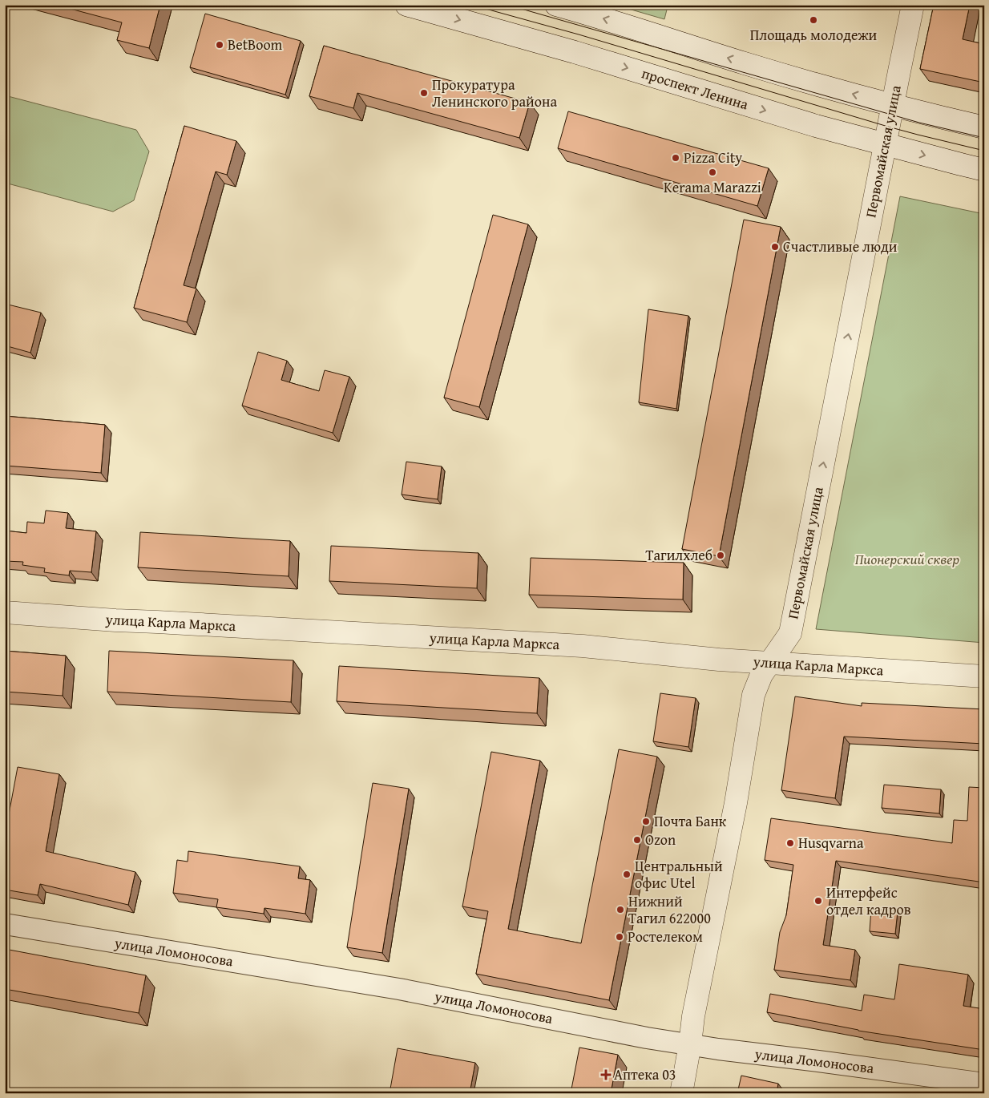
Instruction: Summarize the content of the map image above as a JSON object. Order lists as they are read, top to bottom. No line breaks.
{"streets":{"street":["проспект Ленина","Первомайская улица","улица Карла Маркса","улица Ломоносова"]},"crossings":[["проспект Ленина","Первомайская улица"],["Первомайская улица","улица Карла Маркса"],["Первомайская улица","улица Ломоносова"]],"one_way":["Первомайская улица"],"parks":["Пионерский сквер"],"places":{"other":["Площадь молодежи","BetBoom","Прокуратура Ленинского района","Pizza City","Kerama Marazzi","Счастливые люди","Тагилхлеб","Почта Банк","Ozon","Husqvarna","Центральный офис Utel","Интерфейс отдел кадров","Нижний Тагил 622000","Ростелеком"],"health":["Аптека 03"]}}
